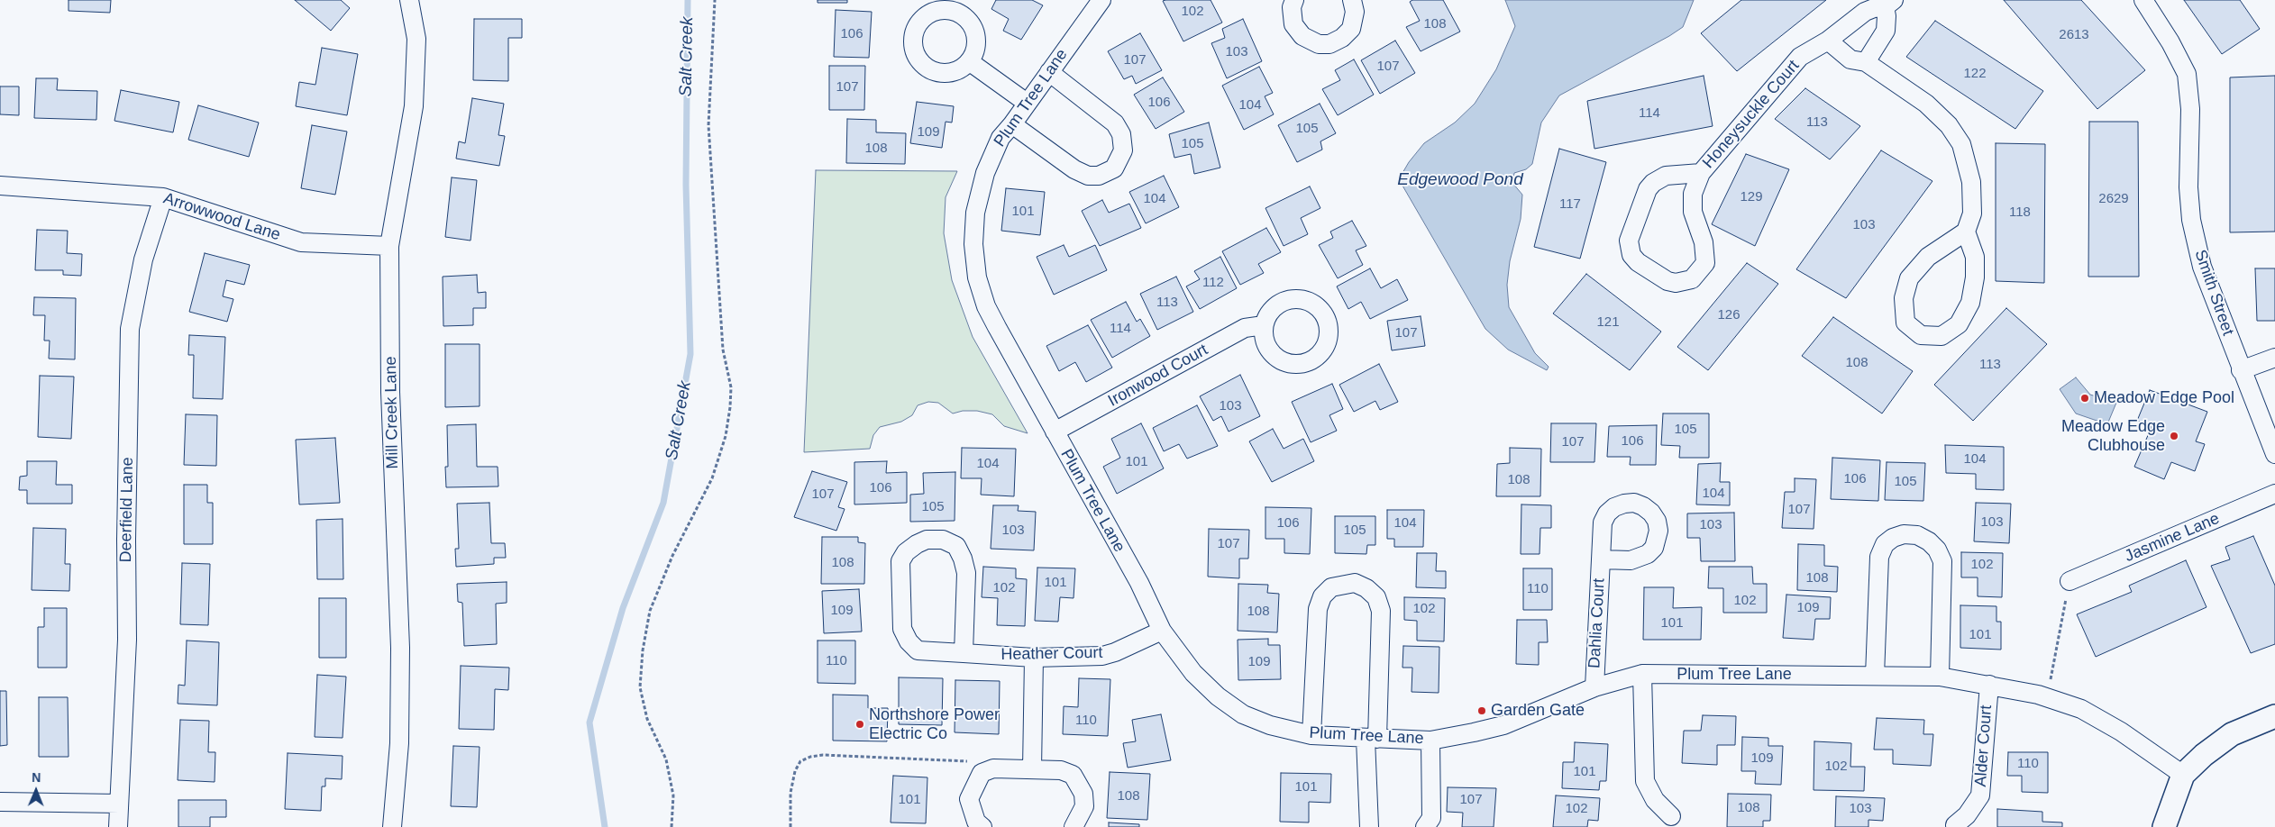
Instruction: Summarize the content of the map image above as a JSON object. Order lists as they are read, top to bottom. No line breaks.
{"streets":{"street":["Plum Tree Lane","Honeysuckle Court","Arrowwood Lane","Smith Street","Ironwood Court","Mill Creek Lane","Deerfield Lane","Jasmine Lane","Dahlia Court","Heather Court","Alder Court"]},"crossings":[["Plum Tree Lane","Ironwood Court"],["Plum Tree Lane","Dahlia Court"],["Plum Tree Lane","Heather Court"],["Plum Tree Lane","Alder Court"],["Arrowwood Lane","Mill Creek Lane"],["Arrowwood Lane","Deerfield Lane"]],"water":["Salt Creek","Edgewood Pond"],"places":["Meadow Edge Pool","Meadow Edge Clubhouse","Garden Gate","Northshore Power Electric Co"],"house_numbers":["102","108","106","2613","103","107","107","122","107","106","104","114","113","105","109","105","108","129","104","2629","117","101","118","103","112","113","126","121","114","107","108","113","103","105","106","107","104","101","104","106","108","105","106","104","107","105","107","103","106","104","103","103","105","107","108","102","108","101","102","110","102","109","102","109","108","101","101","110","109","110","109","110","102","101","101","108","101","107","108","102","103"],"north":"top"}
